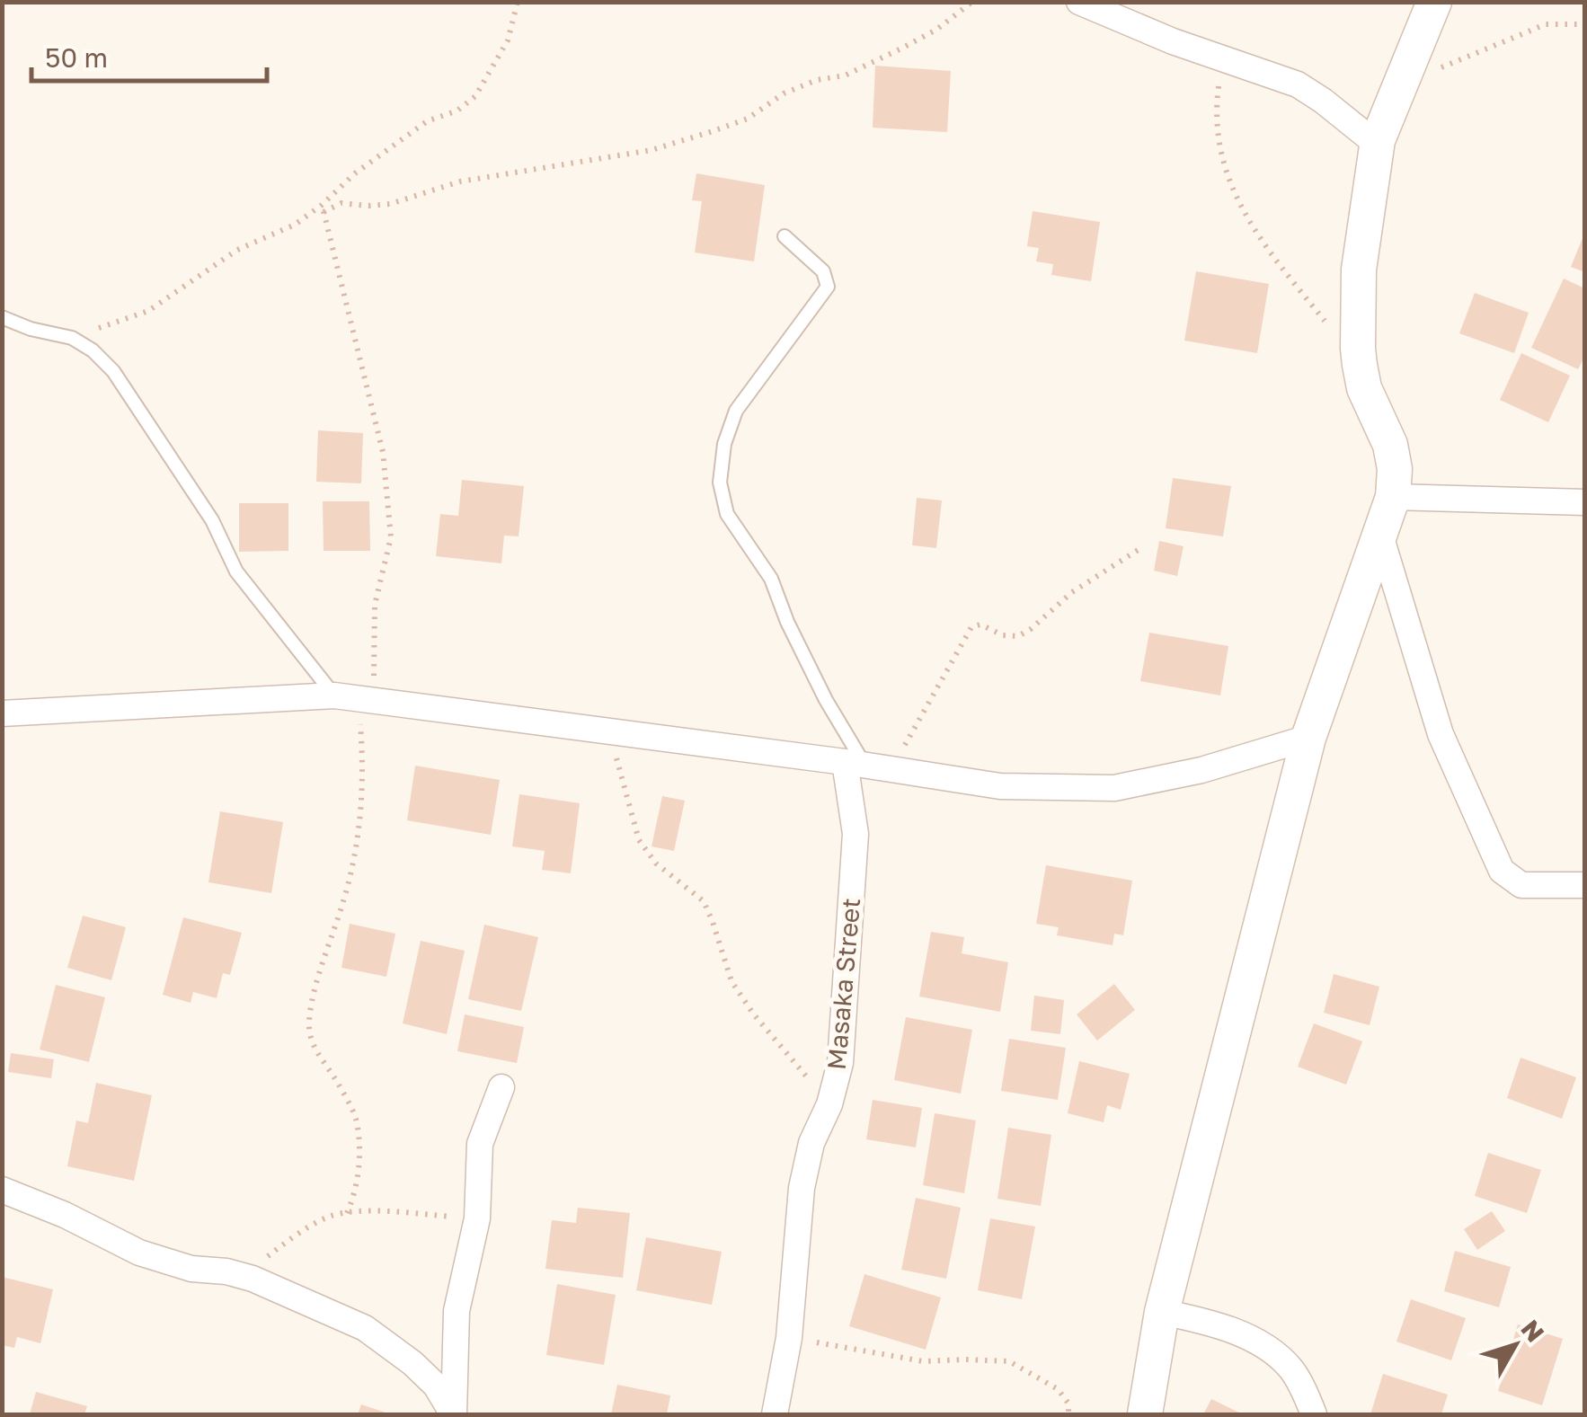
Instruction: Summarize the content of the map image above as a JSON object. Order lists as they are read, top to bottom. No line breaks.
{"streets":{"street":["Masaka Street"]},"scale_bar":"50 m","north":"top right"}
